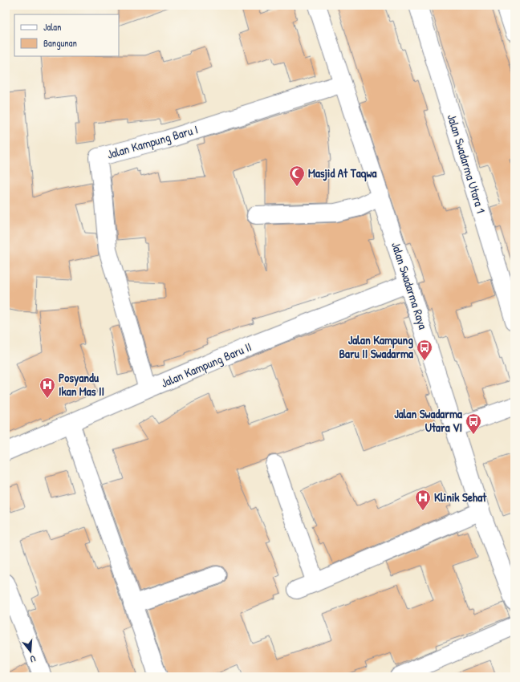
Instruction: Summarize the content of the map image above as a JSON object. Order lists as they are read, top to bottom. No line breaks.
{"streets":{"street":["Jalan Kampung Baru I","Jalan Swadarma Utara 1","Jalan Swadarma Raya","Jalan Kampung Baru II"]},"crossings":[["Jalan Kampung Baru I","Jalan Swadarma Raya"],["Jalan Kampung Baru I","Jalan Kampung Baru II"],["Jalan Swadarma Raya","Jalan Kampung Baru II"]],"places":{"mosque":["Masjid At Taqwa"],"bus stop":["Jalan Kampung Baru II Swadarma","Jalan Swadarma Utara VI"],"hospital":["Posyandu Ikan Mas II","Klinik Sehat"]},"legend":["Jalan","Bangunan"],"north":"bottom"}
